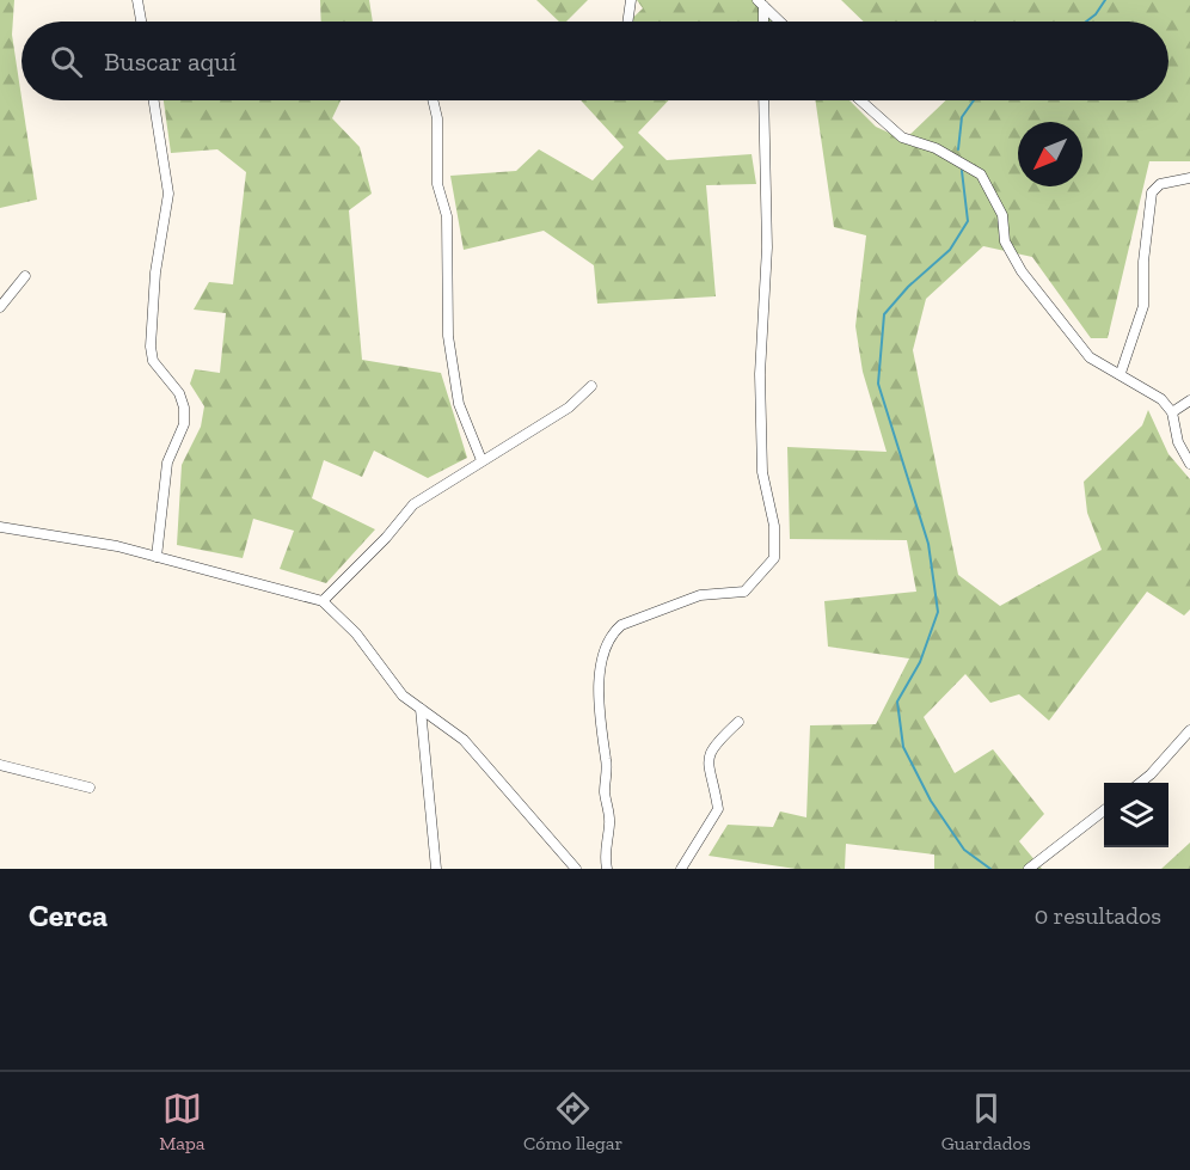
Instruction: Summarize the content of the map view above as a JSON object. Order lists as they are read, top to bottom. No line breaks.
{"north":"bottom left","page":{"search":"Buscar aquí","heading":["Cerca","0 resultados"],"nav":["Mapa","Cómo llegar","Guardados"]}}
